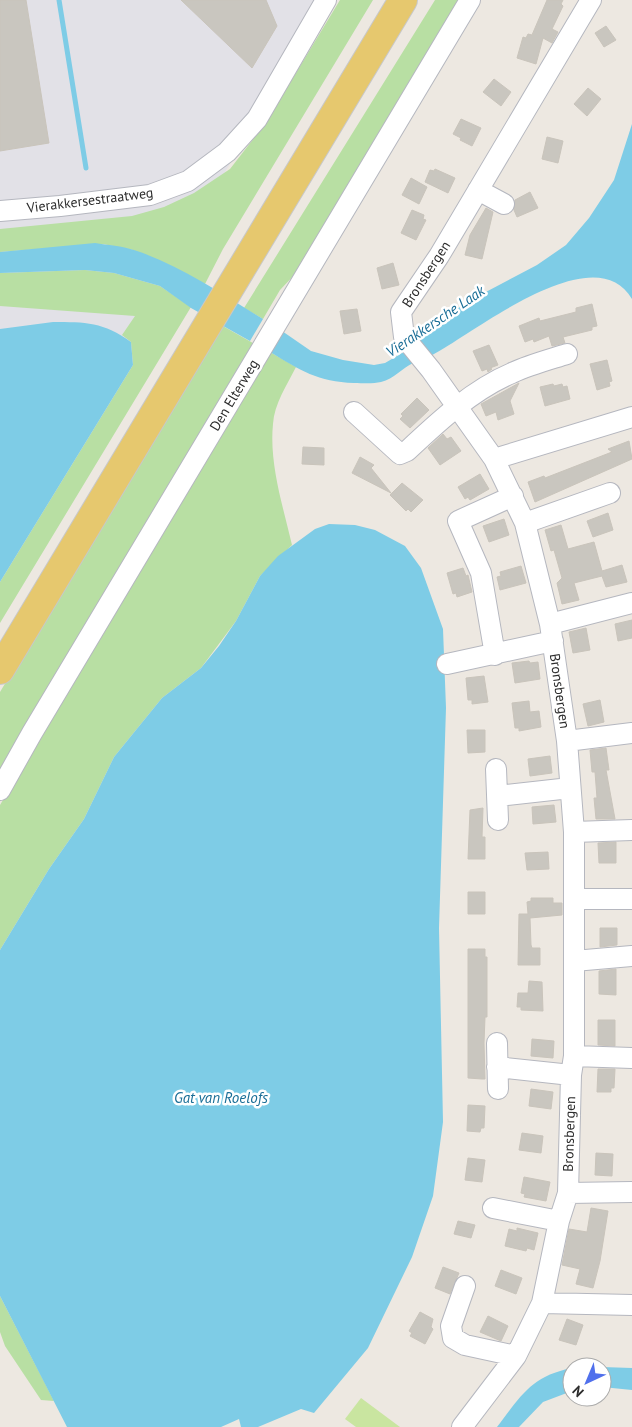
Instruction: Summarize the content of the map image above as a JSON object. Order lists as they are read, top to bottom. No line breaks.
{"streets":{"street":["Vierakkersestraatweg","Bronsbergen","Den Elterweg"]},"water":["Vierakkersche Laak","Gat van Roelofs"],"north":"bottom left"}
